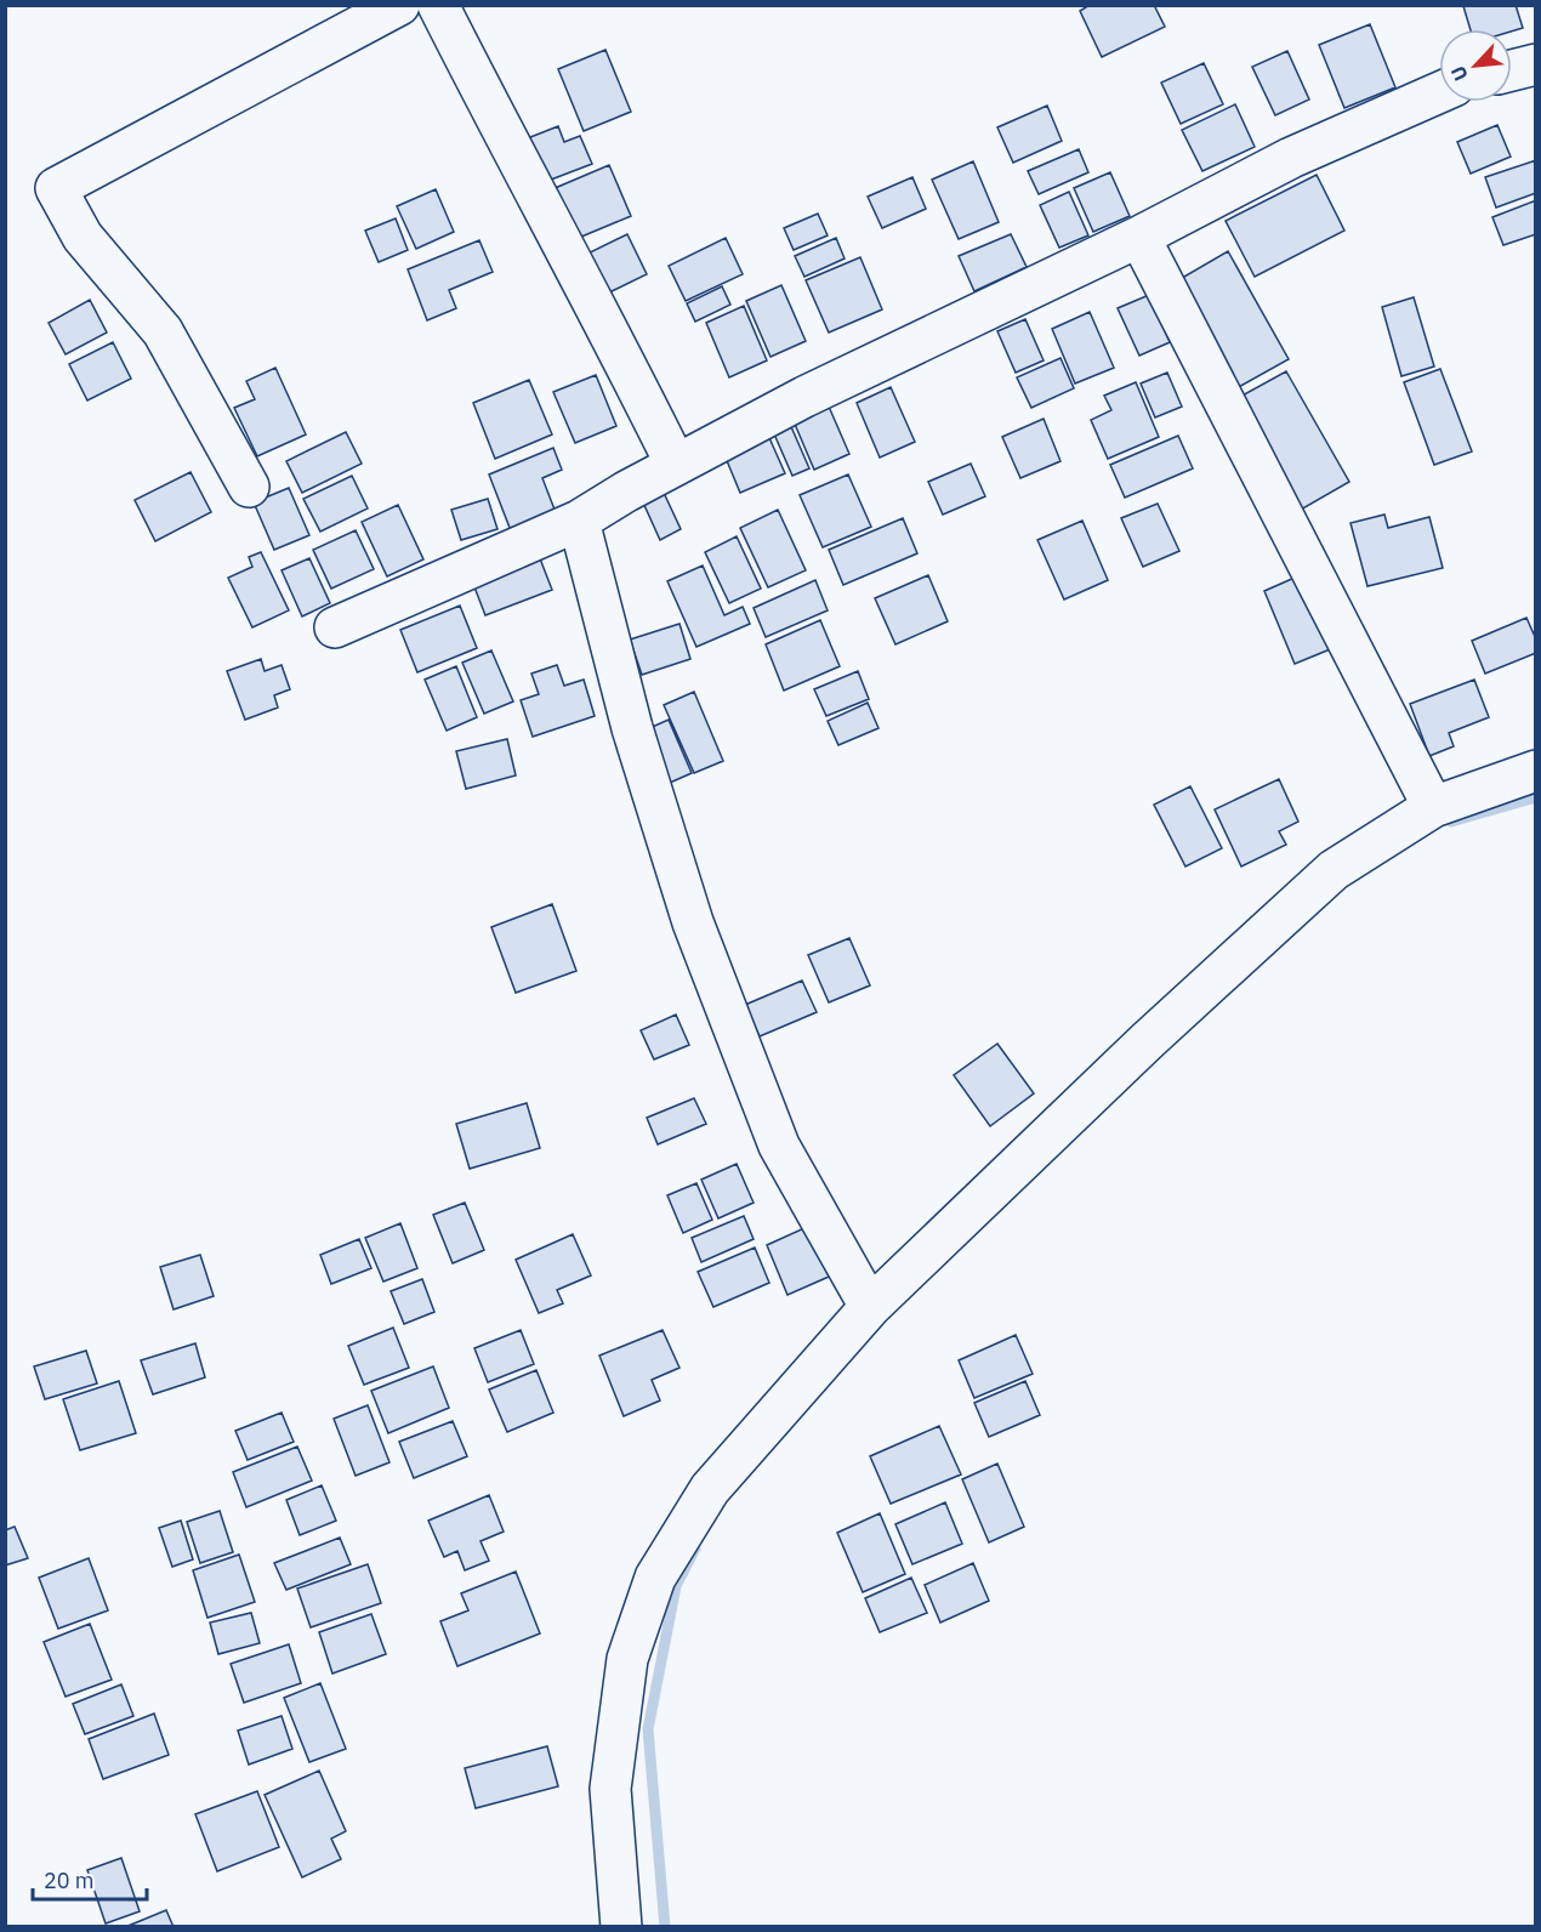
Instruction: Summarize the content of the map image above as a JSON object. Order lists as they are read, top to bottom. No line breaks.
{"scale_bar":"20 m","north":"bottom left"}
